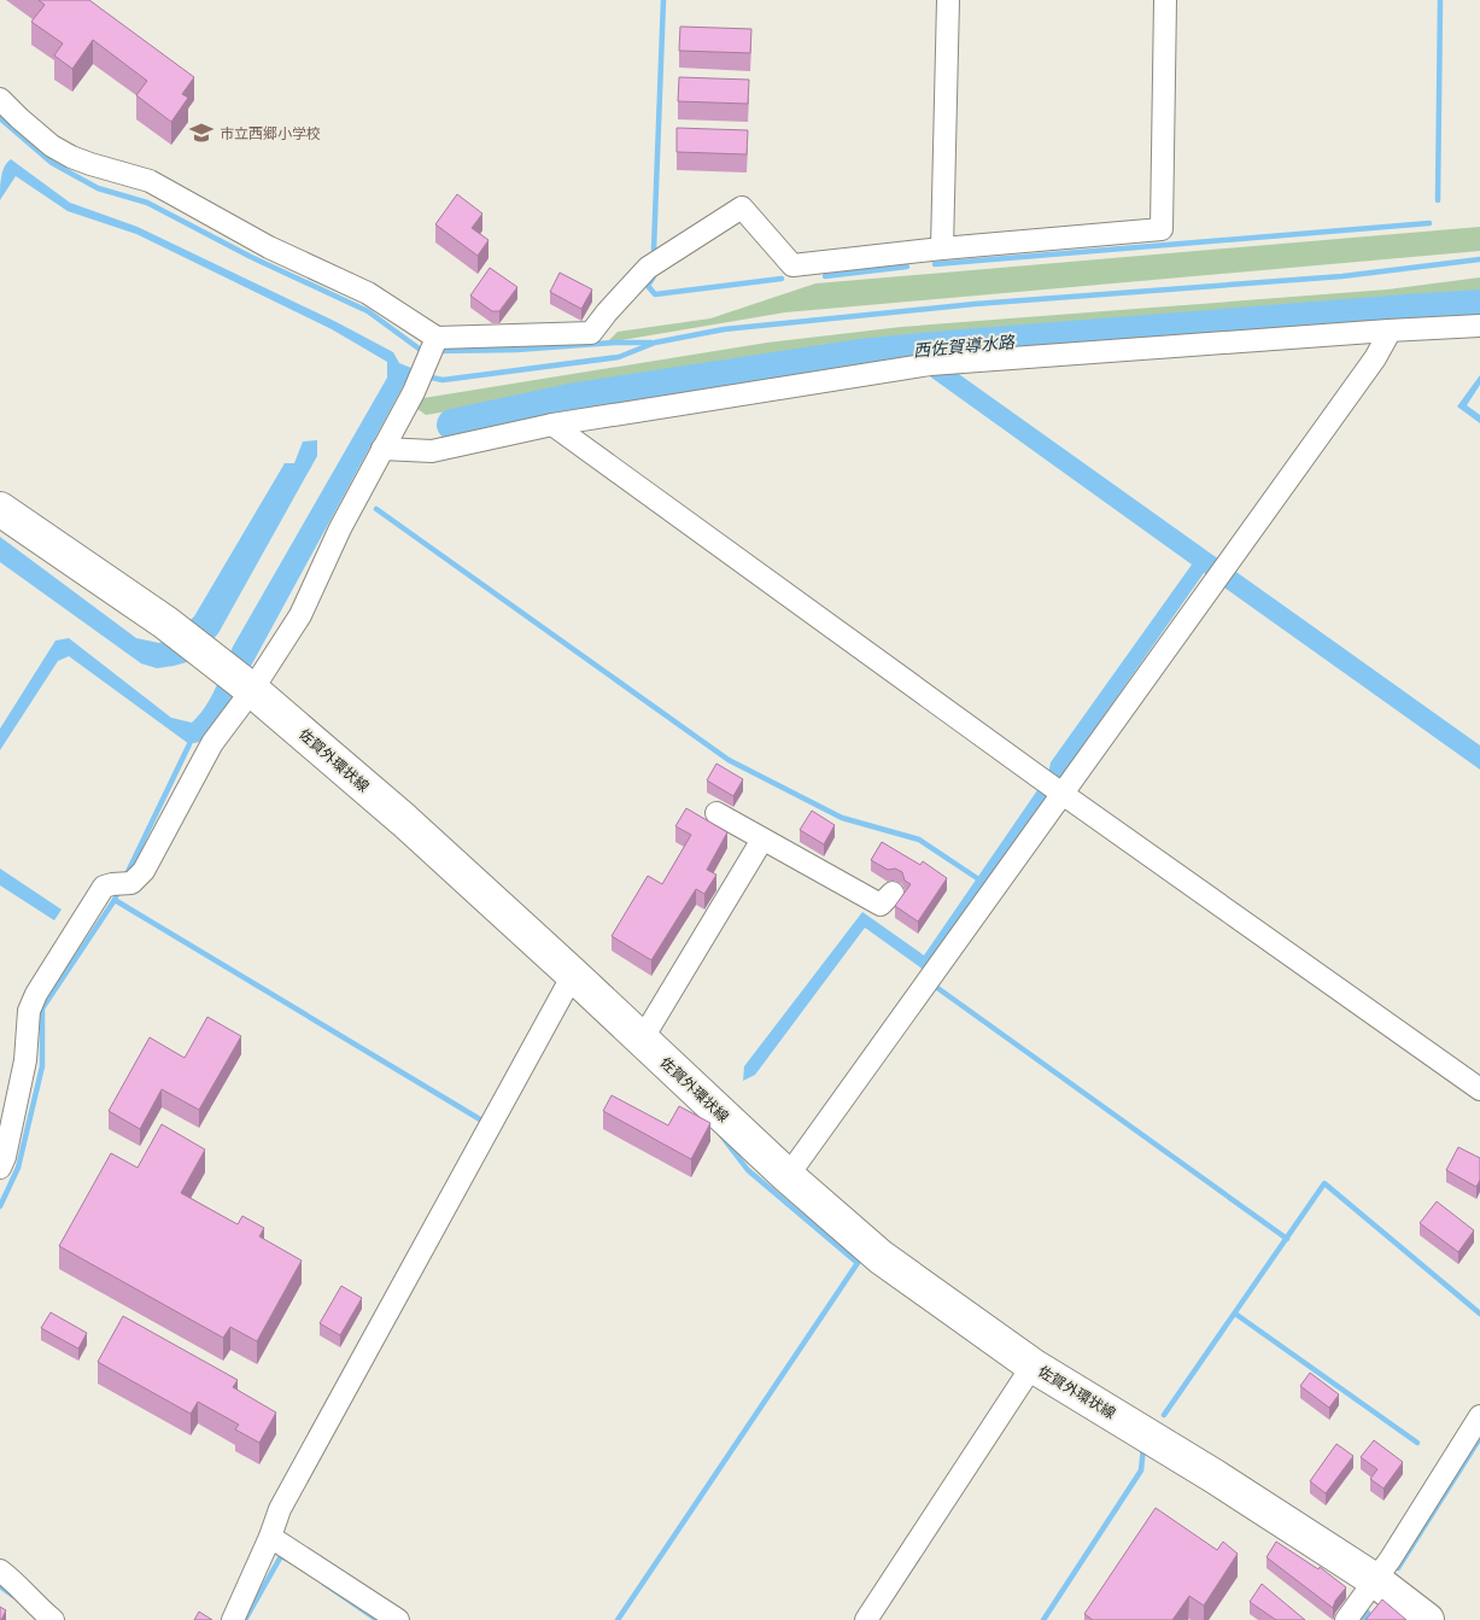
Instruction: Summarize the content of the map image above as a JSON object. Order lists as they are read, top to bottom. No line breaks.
{"streets":{"main road":["佐賀外環状線"]},"water":["西佐賀導水路"],"places":{"school or university":["市立西郷小学校"]}}
